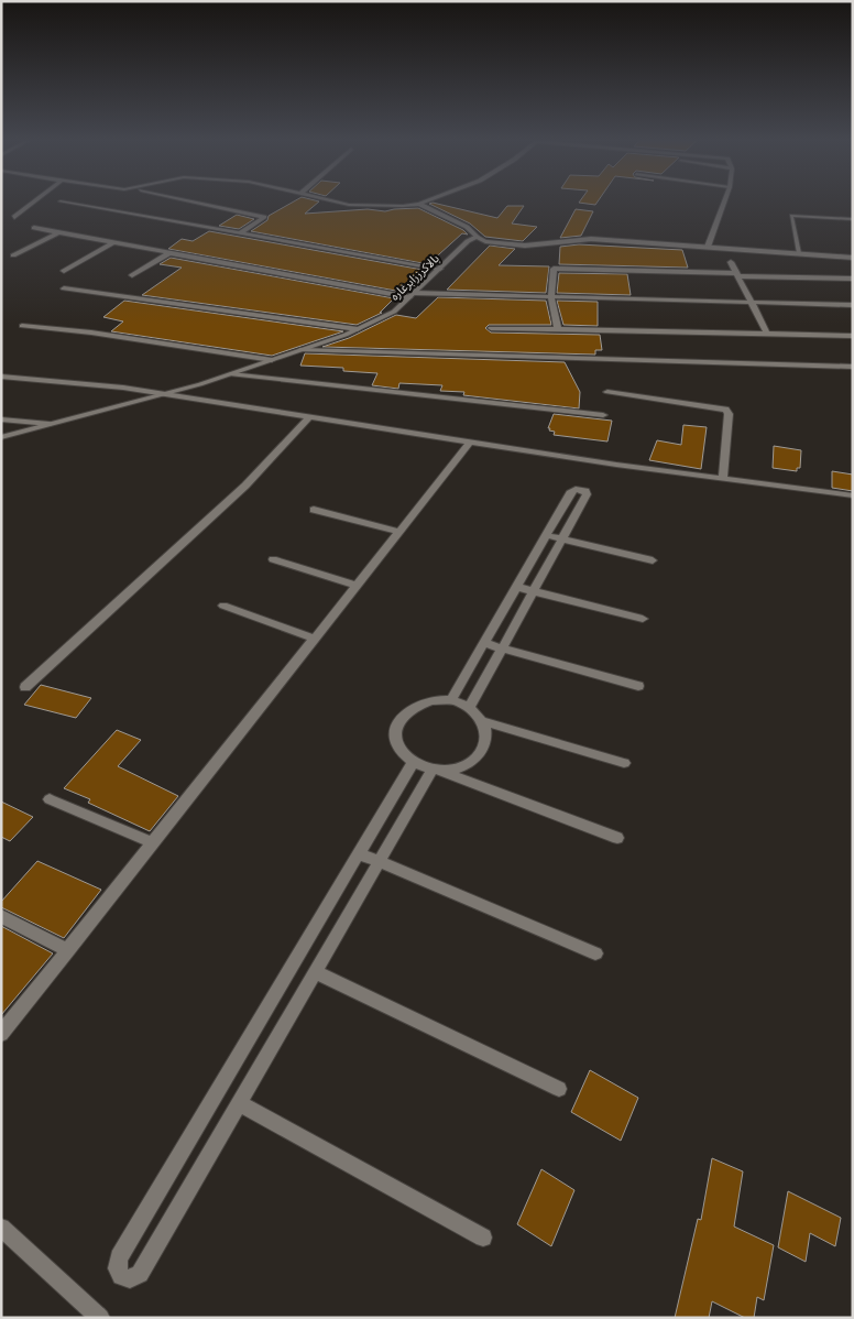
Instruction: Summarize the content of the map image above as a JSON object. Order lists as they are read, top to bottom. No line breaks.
{"streets":{"street":["بالاکرززابرغاره"]}}
